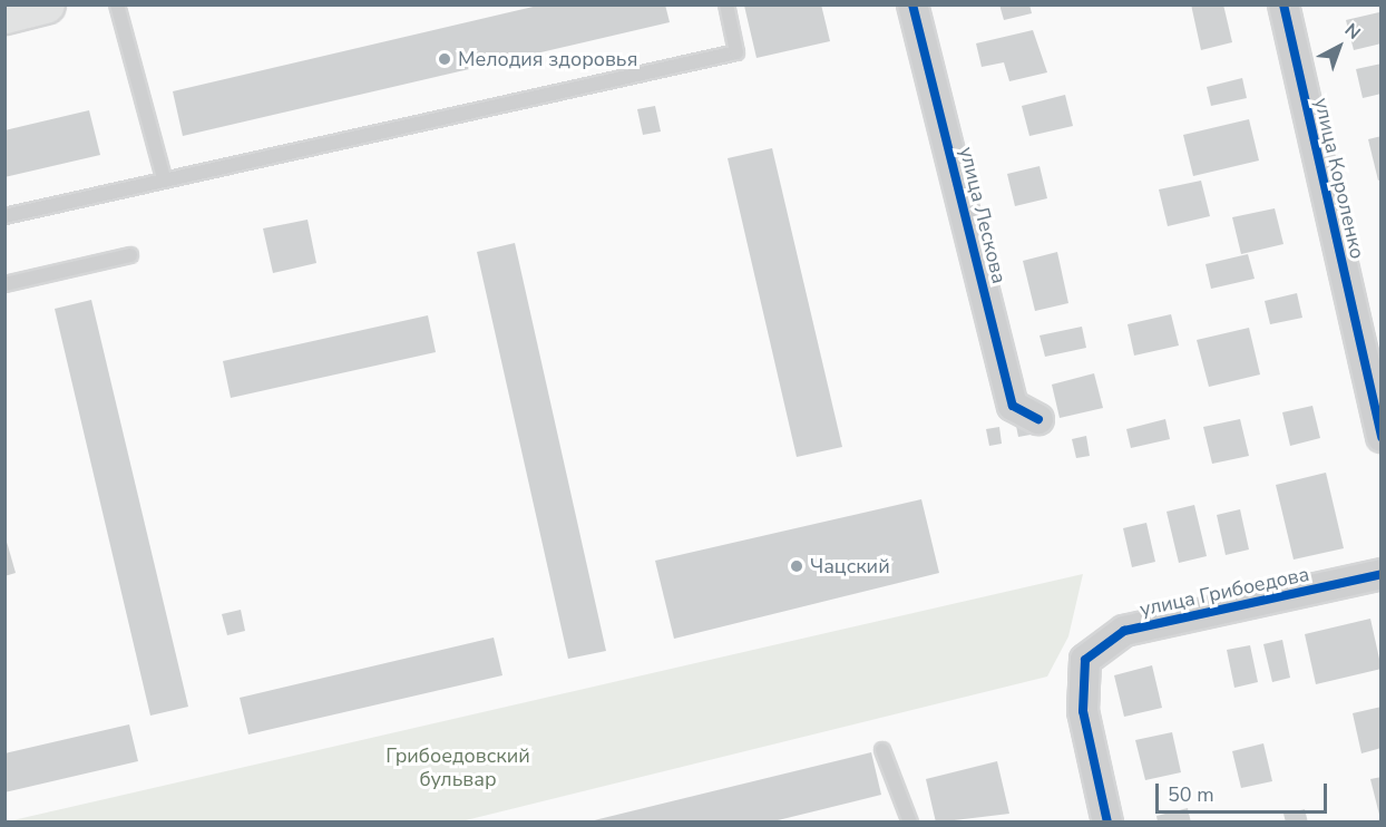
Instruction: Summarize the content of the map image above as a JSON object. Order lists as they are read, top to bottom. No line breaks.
{"streets":{"street":["улица Короленко","улица Лескова","улица Грибоедова"]},"parks":["Грибоедовский бульвар"],"places":["Мелодия здоровья","Чацский"],"scale_bar":"50 m","north":"top right"}
